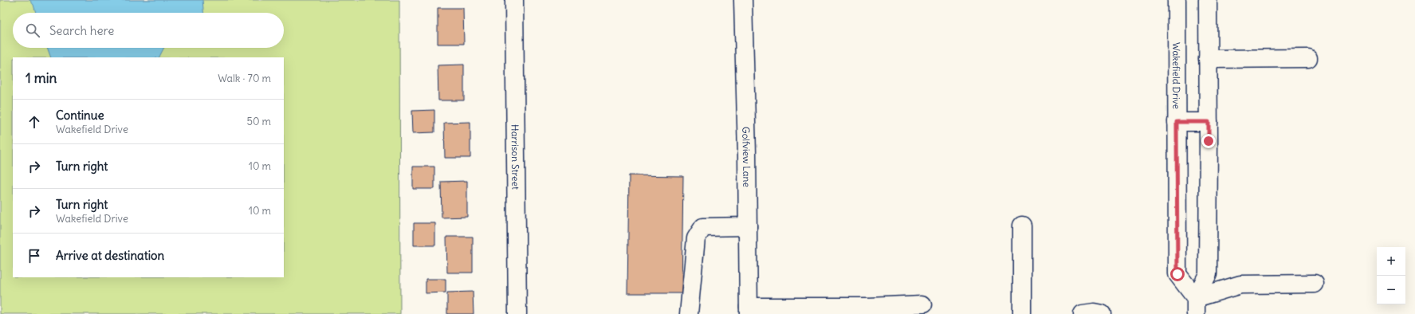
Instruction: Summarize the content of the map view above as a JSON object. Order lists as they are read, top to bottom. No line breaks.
{"streets":{"street":["Wakefield Drive","Harrison Street","Golfview Lane"]},"page":{"search":"Search here","heading":["1 min","Walk · 70 m"],"list":[["Continue","Wakefield Drive","50 m"],["Turn right","10 m"],["Turn right","Wakefield Drive","10 m"],"Arrive at destination"],"map_buttons":["+","−"]}}
